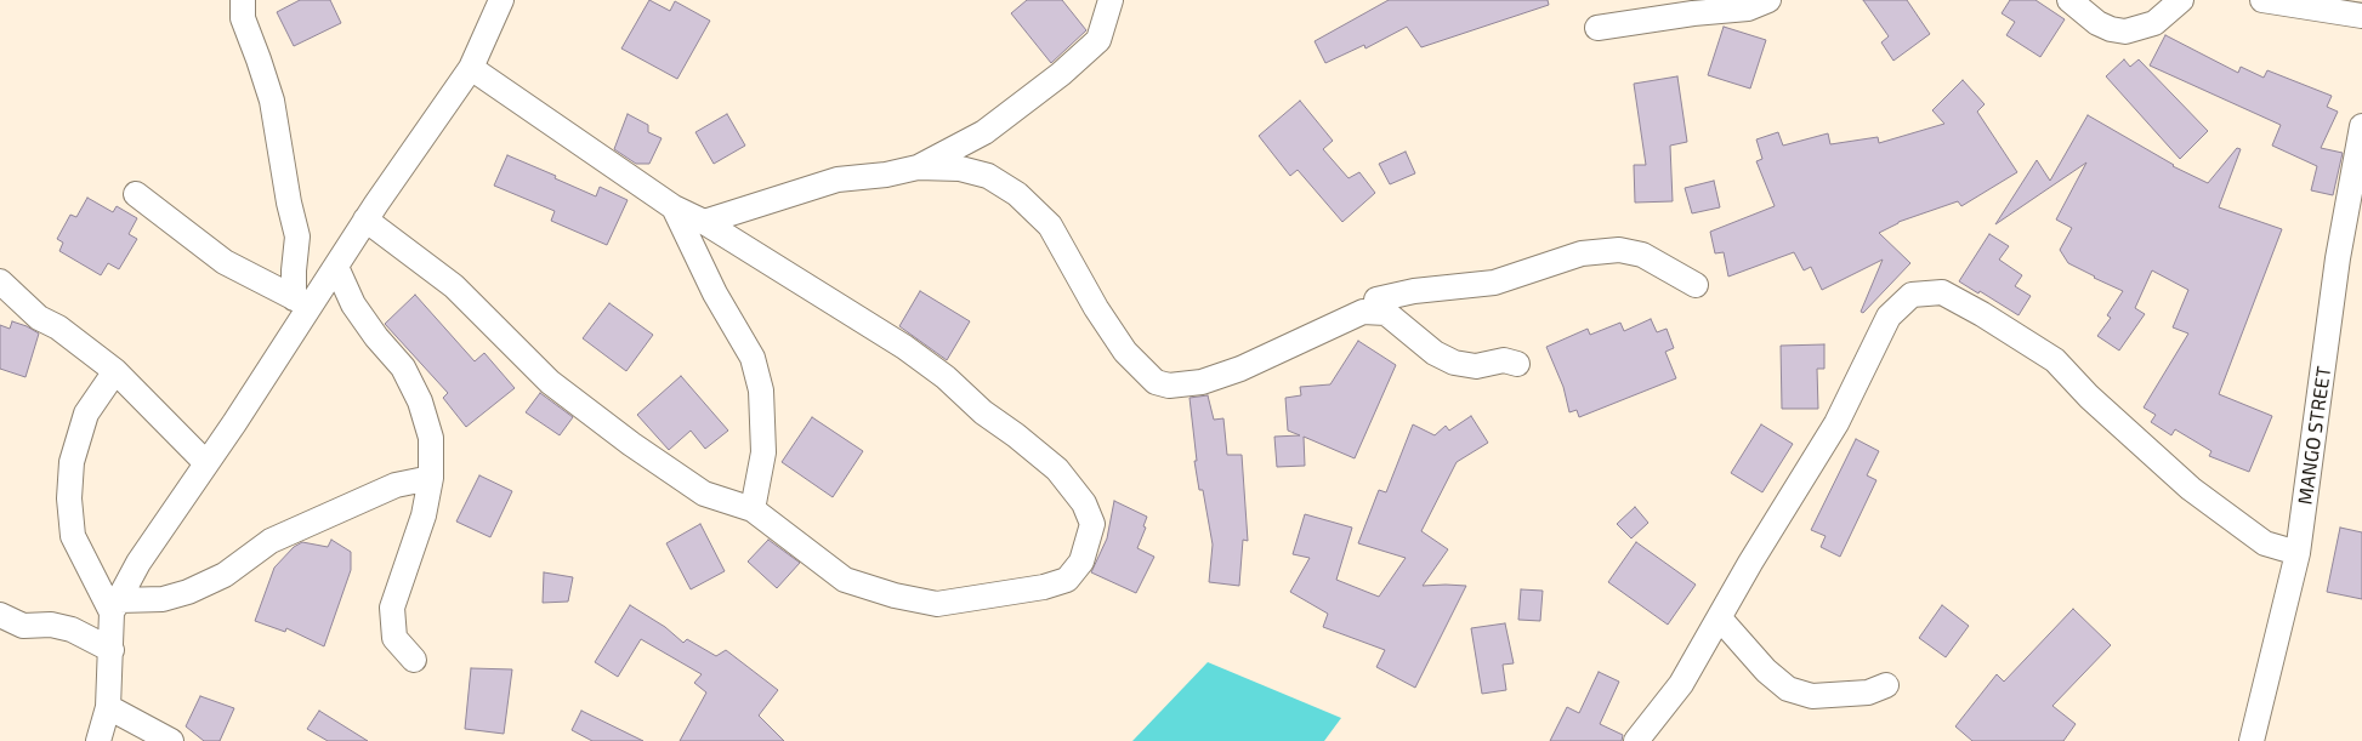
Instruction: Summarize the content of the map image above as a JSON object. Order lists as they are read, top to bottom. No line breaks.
{"streets":{"street":["MANGO STREET"]}}
